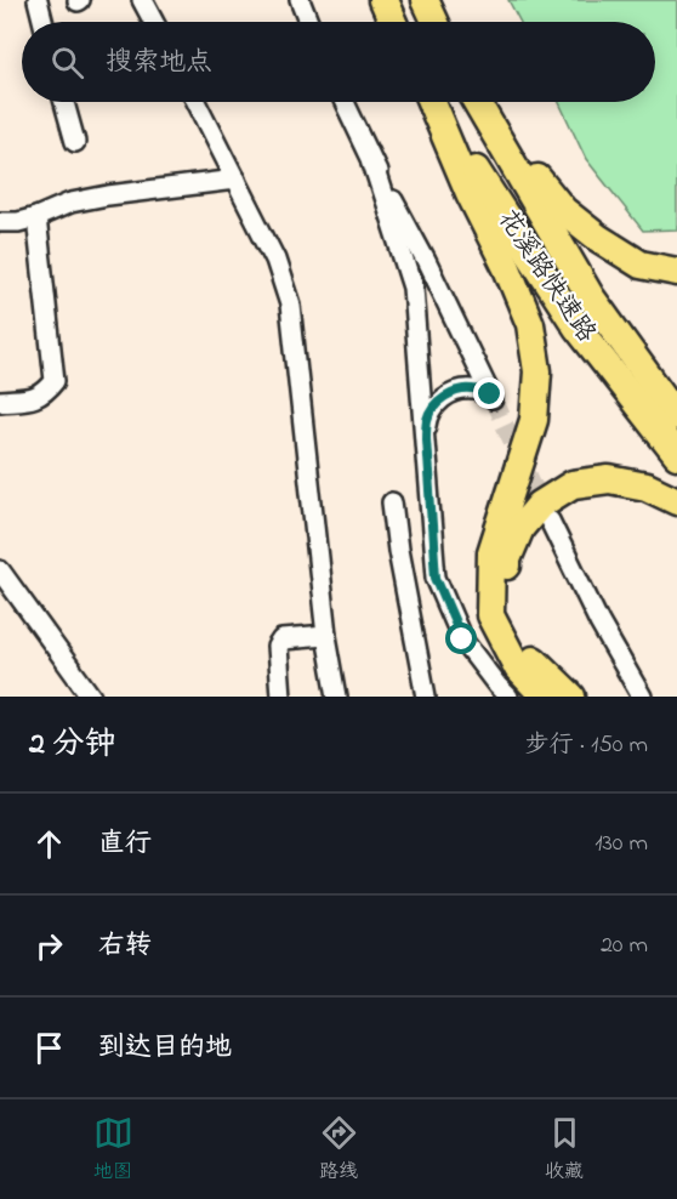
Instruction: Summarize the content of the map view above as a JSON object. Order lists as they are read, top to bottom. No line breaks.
{"streets":{"highway":["花溪路快速路"]},"page":{"search":"搜索地点","heading":["2 分钟","步行 · 150 m"],"list":[["直行","130 m"],["右转","20 m"],"到达目的地"],"nav":["地图","路线","收藏"]}}
